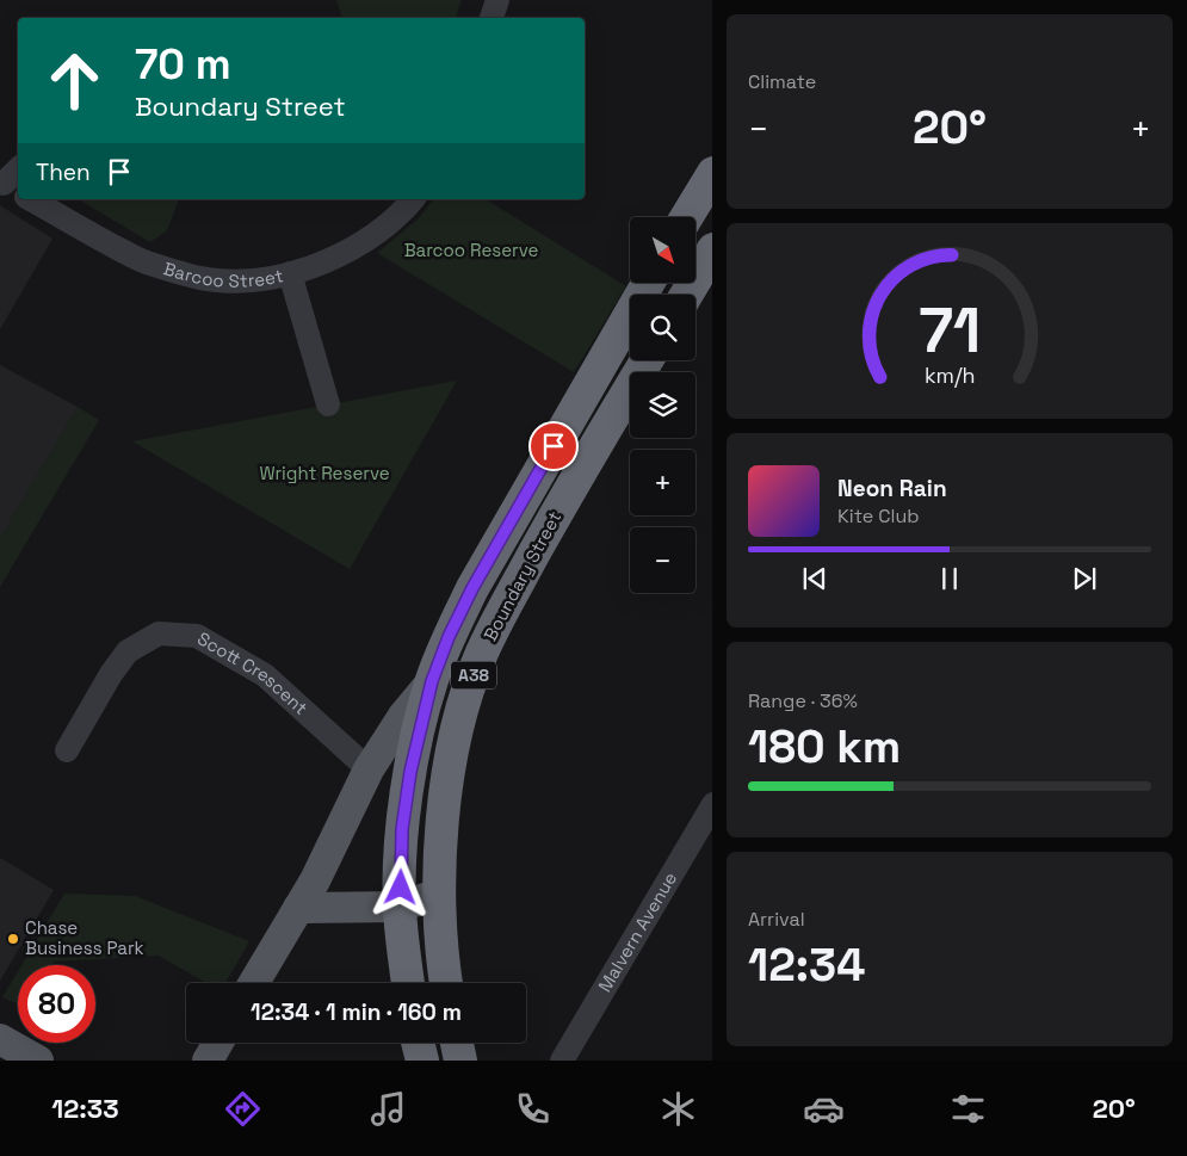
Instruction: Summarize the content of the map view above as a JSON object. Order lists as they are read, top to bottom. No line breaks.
{"streets":{"highway":["Boundary Street","A38"],"street":["Barcoo Street","Scott Crescent","Malvern Avenue"]},"crossings":[["Boundary Street","A38"],["Boundary Street","Scott Crescent"]],"parks":["Barcoo Reserve","Wright Reserve"],"places":["Chase Business Park"],"north":"bottom right","page":{"tile":["Climate",["Range · 36%","180 km"],["Arrival","12:34"]],"turn":["70 m","Boundary Street"],"heat":["−","20°","+"],"then":"Then","map_buttons":["+","−"],"song":["Neon Rain","Kite Club"],"limit":"80","trip":"12:34 · 1 min · 160 m","tabs":["12:33","20°"],"gauge":["71","km/h"]}}
